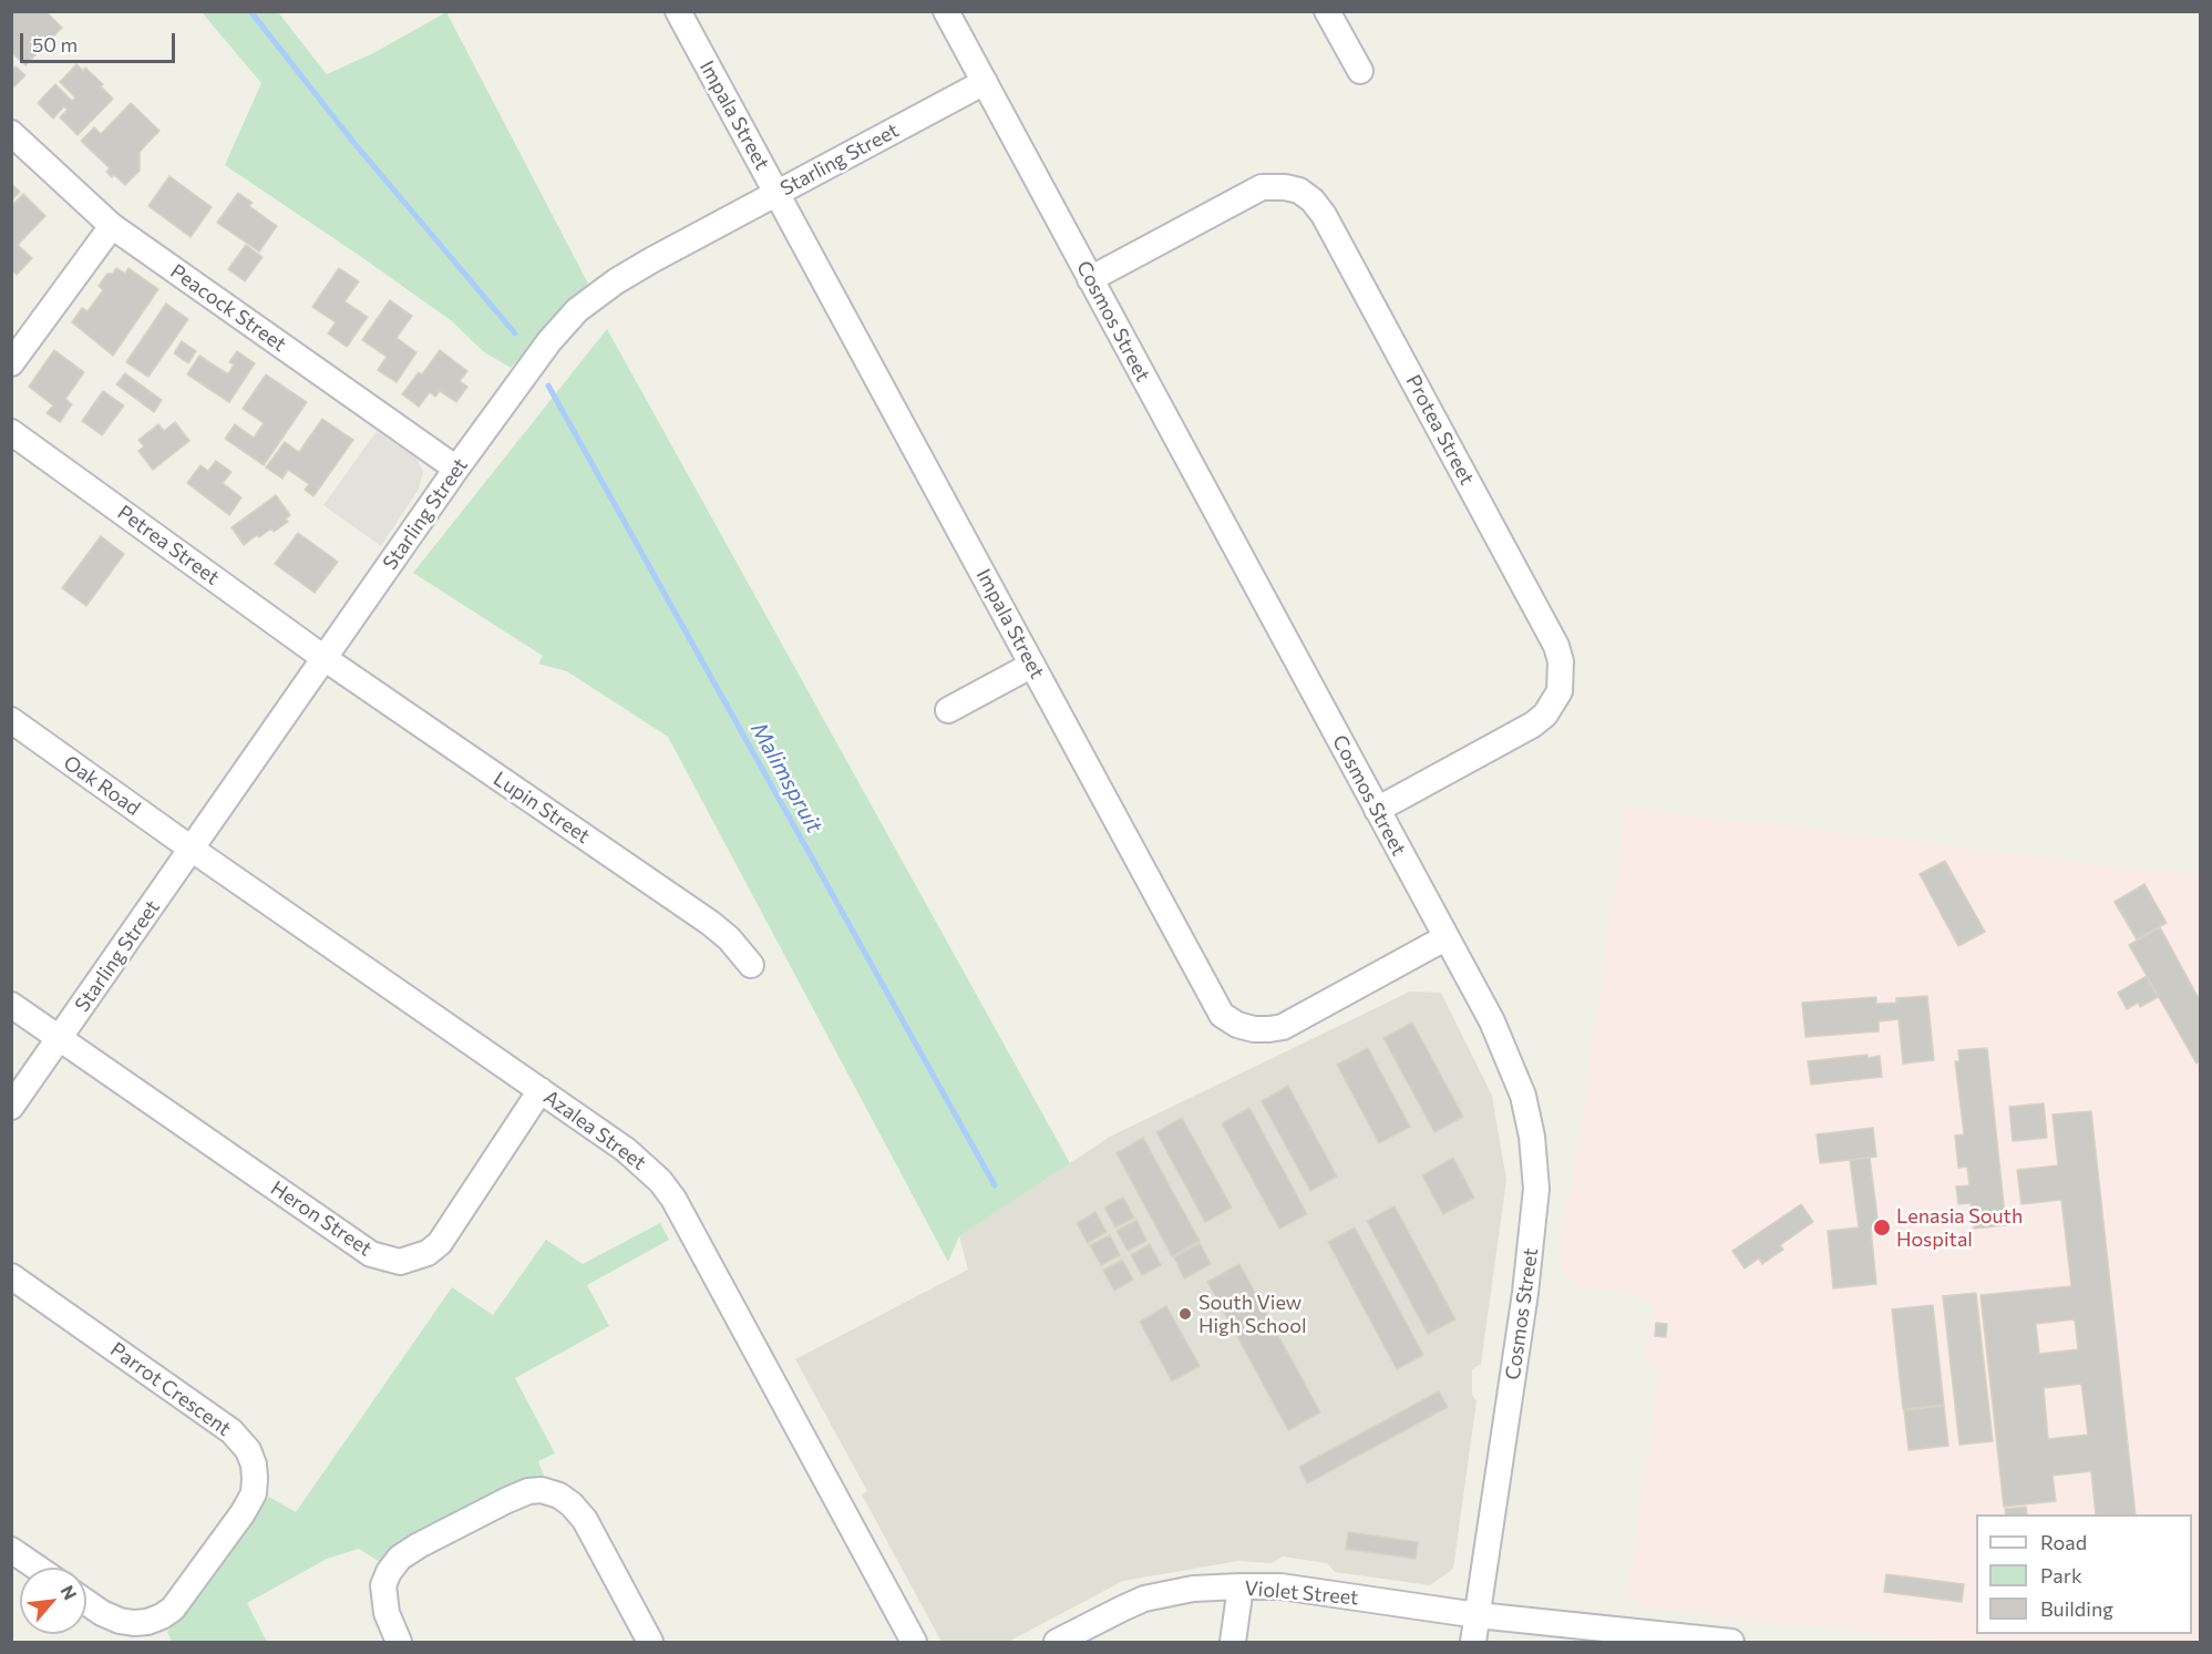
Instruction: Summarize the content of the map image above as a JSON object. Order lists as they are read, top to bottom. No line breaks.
{"streets":{"street":["Impala Street","Starling Street","Peacock Street","Cosmos Street","Protea Street","Petrea Street","Oak Road","Lupin Street","Azalea Street","Heron Street","Parrot Crescent","Violet Street"]},"crossings":[["Impala Street","Starling Street"],["Impala Street","Cosmos Street"],["Starling Street","Peacock Street"],["Starling Street","Cosmos Street"],["Starling Street","Petrea Street"],["Starling Street","Oak Road"],["Starling Street","Lupin Street"],["Starling Street","Azalea Street"],["Starling Street","Heron Street"],["Cosmos Street","Protea Street"],["Cosmos Street","Violet Street"],["Petrea Street","Lupin Street"],["Oak Road","Azalea Street"],["Azalea Street","Heron Street"]],"water":["Malimspruit"],"places":["Lenasia South Hospital","South View High School"],"legend":["Road","Park","Building"],"scale_bar":"50 m","north":"top right"}
